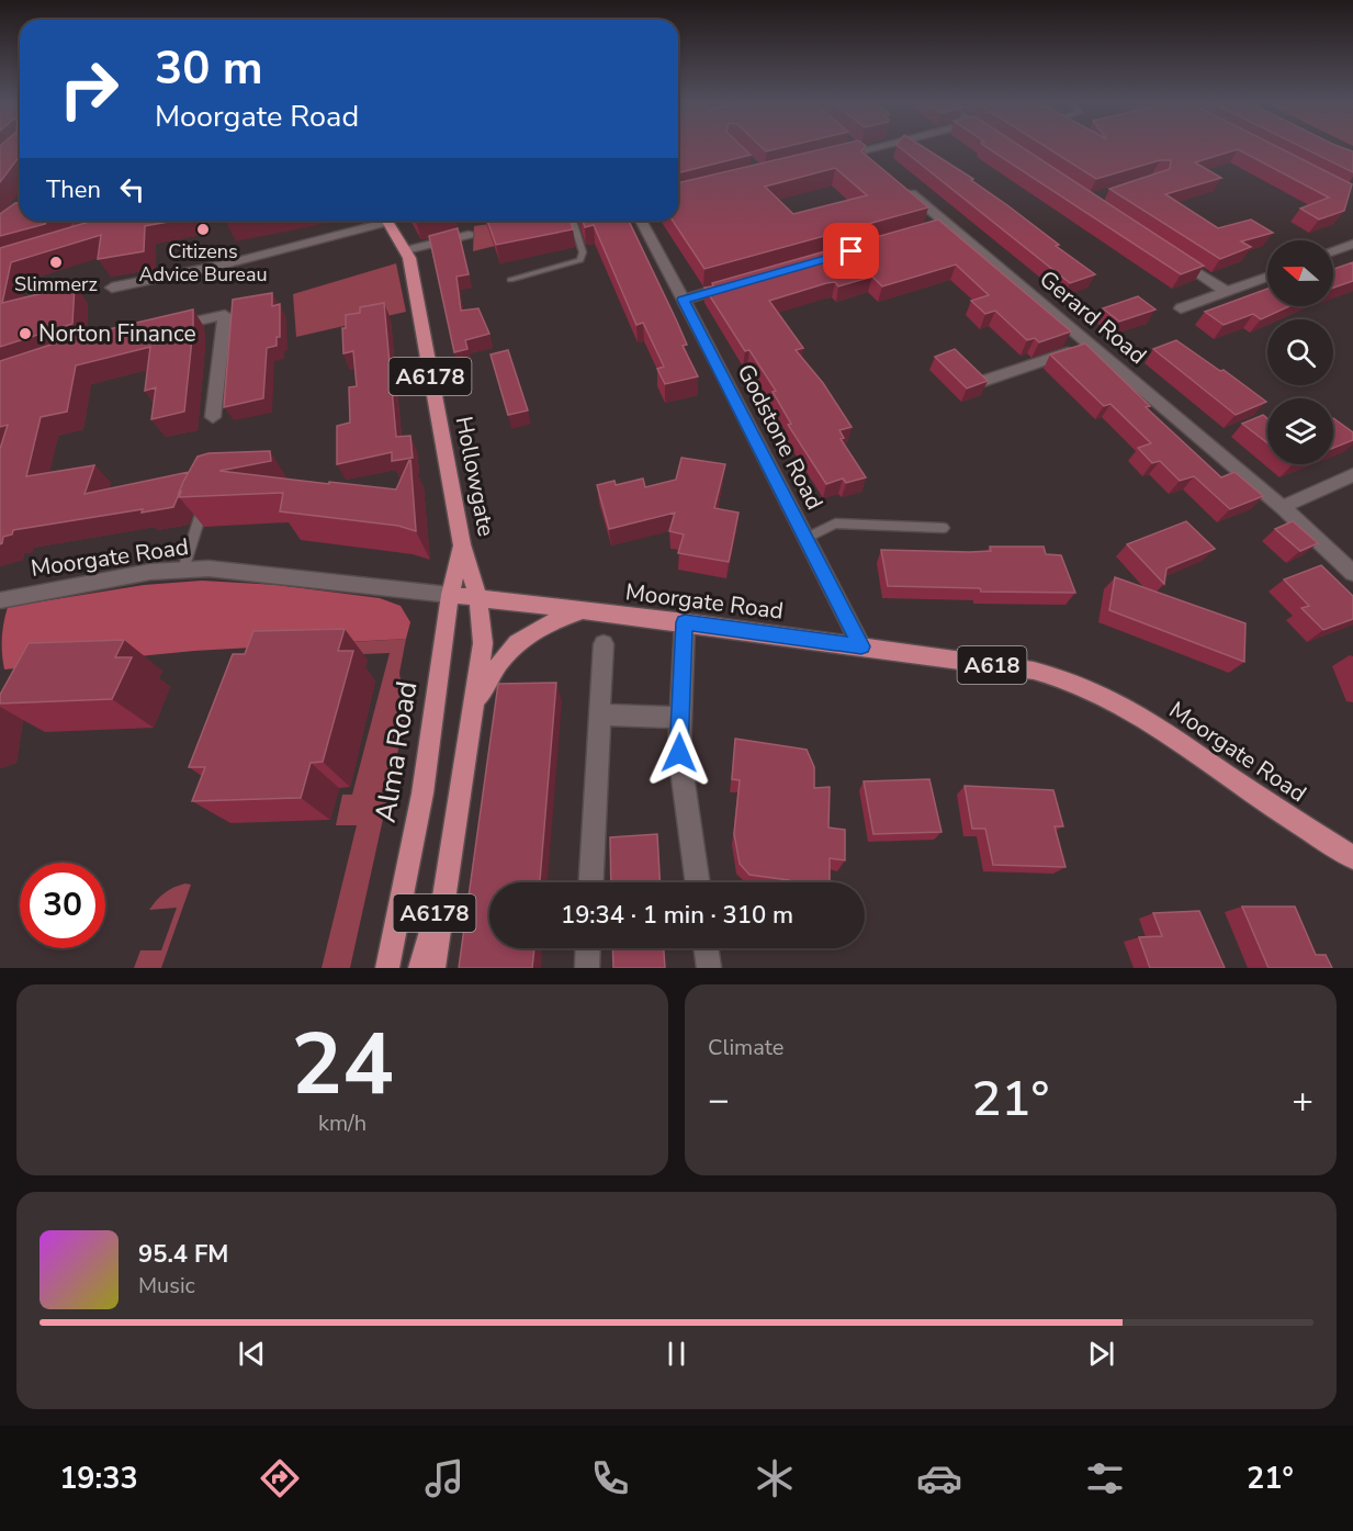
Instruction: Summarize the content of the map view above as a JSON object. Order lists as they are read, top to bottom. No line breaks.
{"streets":{"main road":["A6178","Hollowgate","Moorgate Road","A618","Alma Road"],"street":["Gerard Road","Godstone Road"]},"crossings":[["A6178","Hollowgate"],["A6178","Moorgate Road"],["A6178","A618"],["Godstone Road","Moorgate Road"],["Hollowgate","Moorgate Road"],["Hollowgate","Alma Road"],["Moorgate Road","A618"],["Moorgate Road","Alma Road"]],"places":["Citizens Advice Bureau","Slimmerz","Norton Finance"],"north":"left","page":{"turn":["30 m","Moorgate Road"],"then":"Then","limit":"30","trip":"19:34 · 1 min · 310 m","tile":[["24","km/h"],"Climate"],"heat":["−","21°","+"],"song":["95.4 FM","Music"],"tabs":["19:33","21°"]}}
